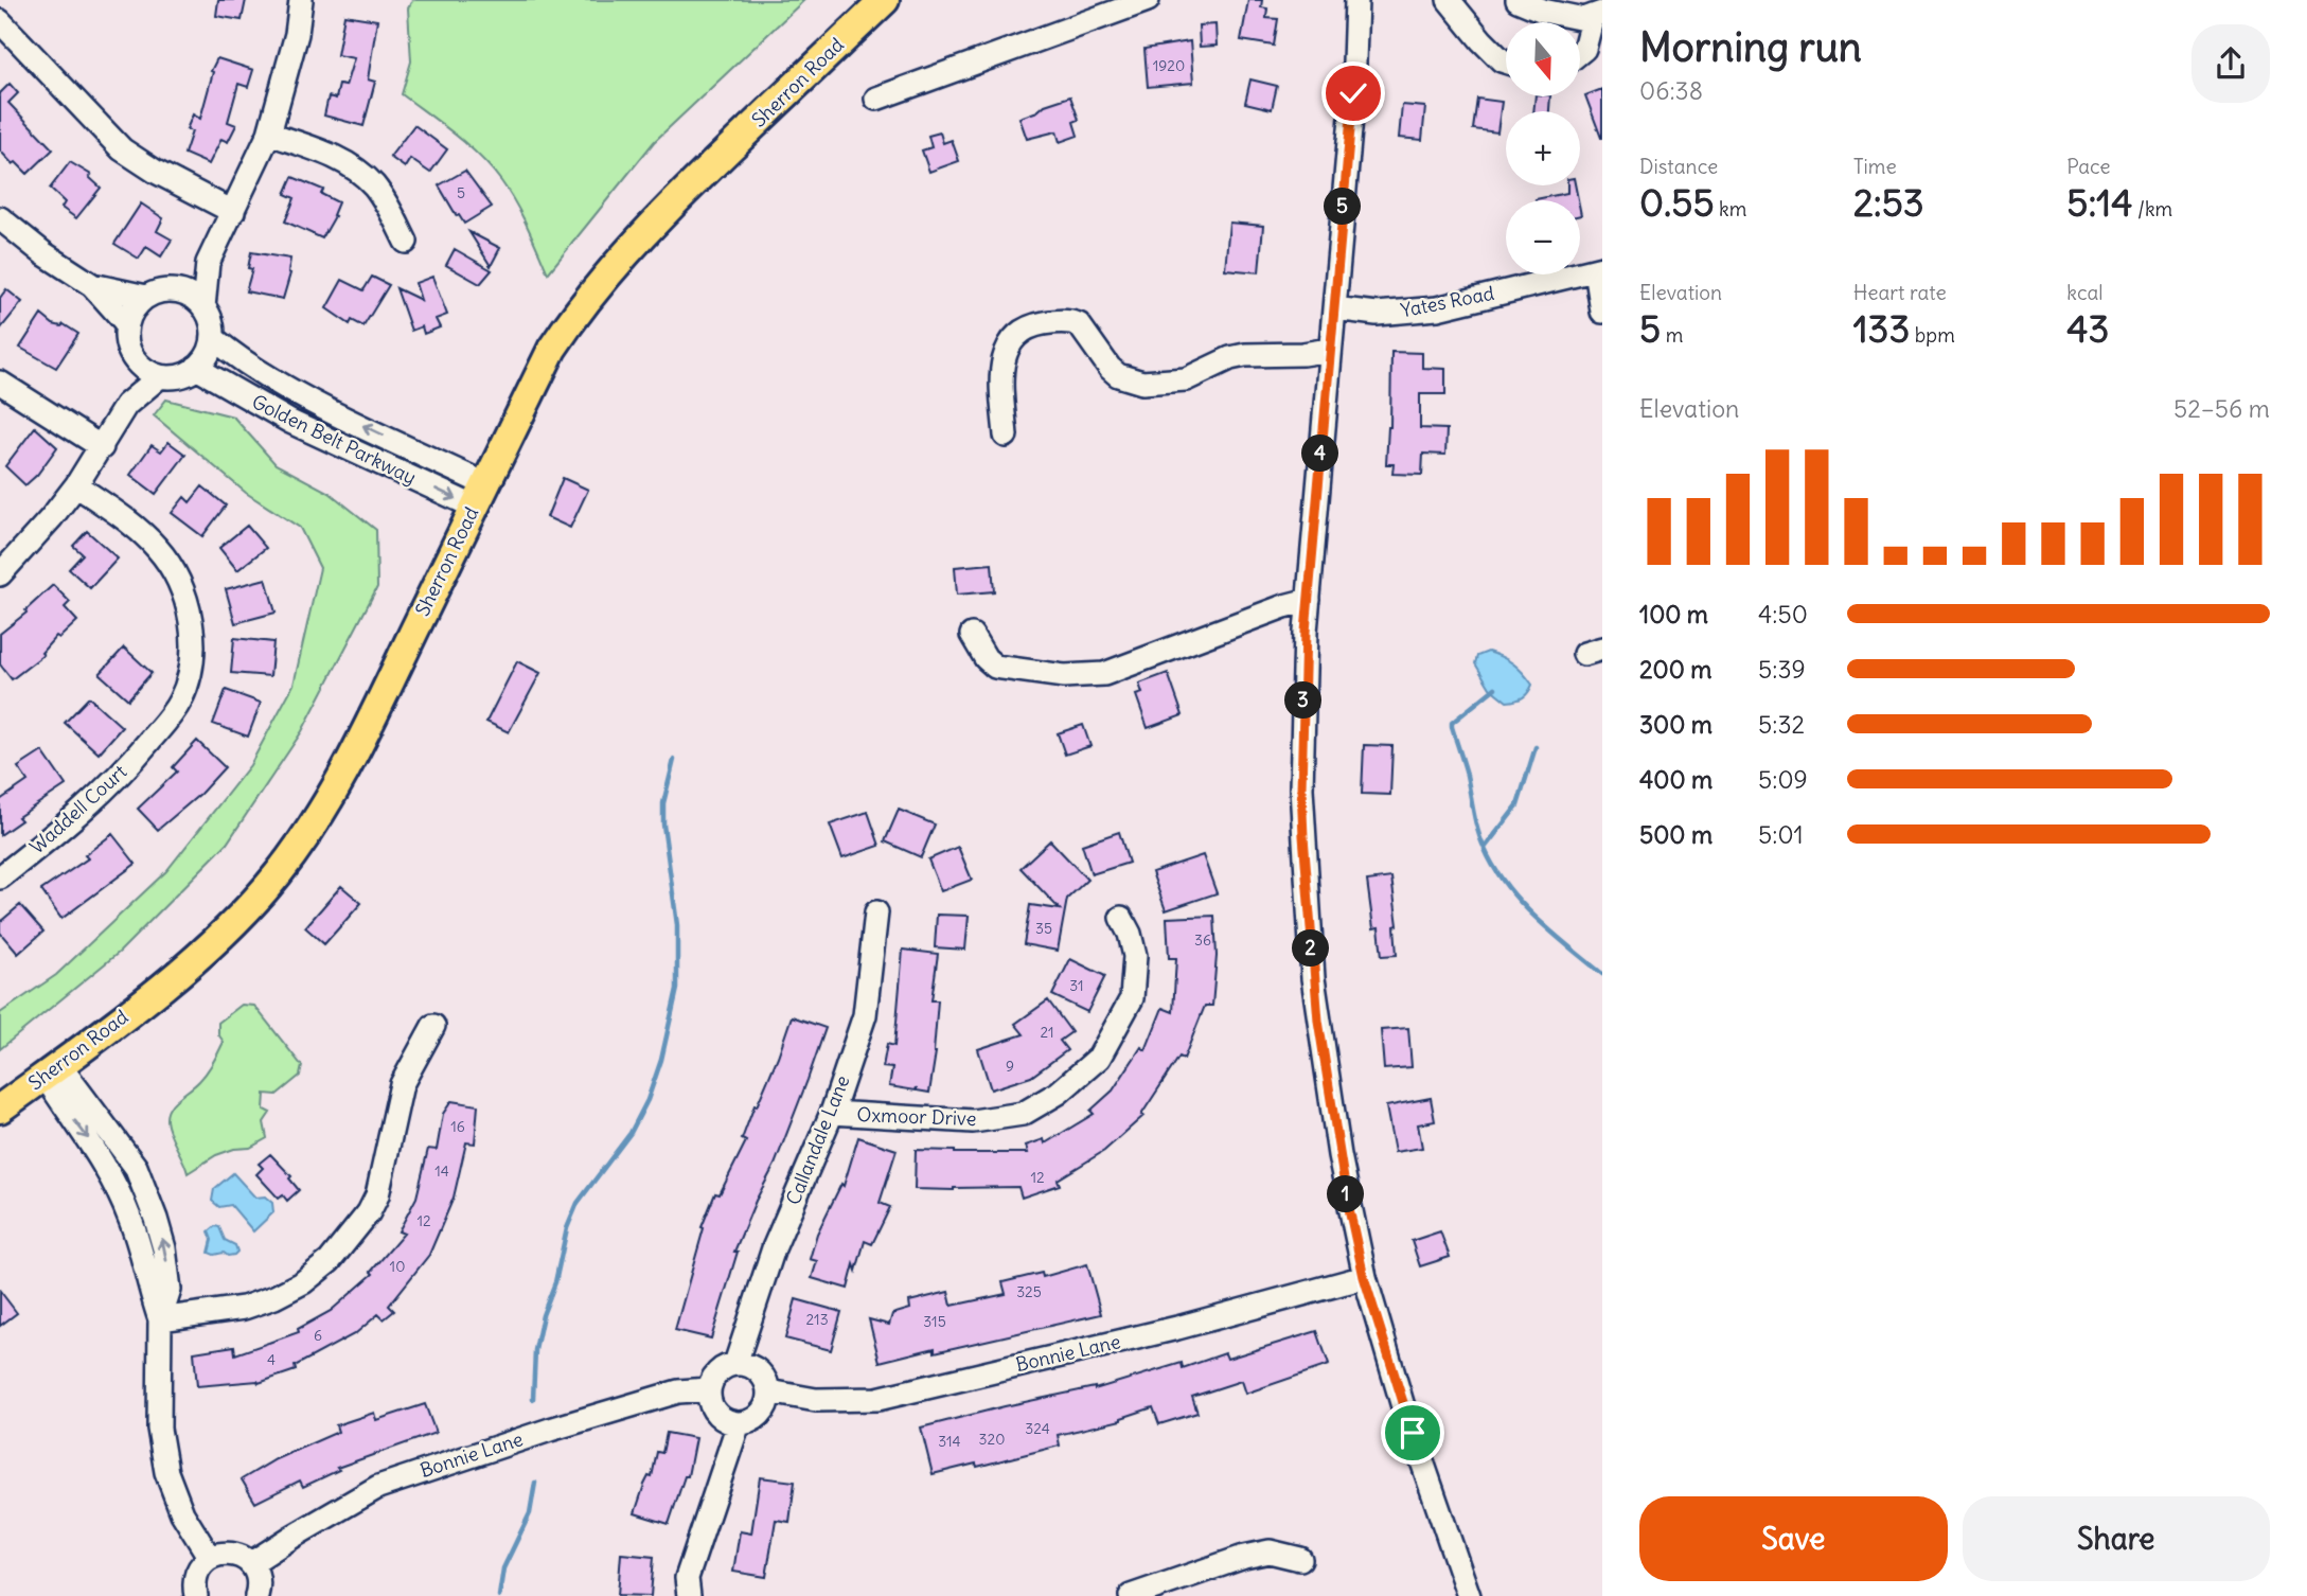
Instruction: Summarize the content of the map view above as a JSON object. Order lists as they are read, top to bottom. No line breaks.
{"streets":{"main road":["Sherron Road"],"street":["Yates Road","Golden Belt Parkway","Waddell Court","Oxmoor Drive","Callandale Lane","Bonnie Lane"]},"crossings":[["Sherron Road","Golden Belt Parkway"],["Oxmoor Drive","Callandale Lane"],["Callandale Lane","Bonnie Lane"]],"house_numbers":["1920","5","35","36","31","21","9","16","14","12","12","10","325","213","315","6","4","324","320","314"],"north":"bottom","page":{"heading":["Morning run","06:38"],"map_buttons":["+","−"],"stats":[["Distance","0.55 km"],["Time","2:53"],["Pace","5:14 /km"],["Elevation","5 m"],["Heart rate","133 bpm"],["kcal","43"]],"pins":["5","4","3","2","1"],"chart":["Elevation","52–56 m"],"list":[{"name":"100 m","note":"4:50"},{"name":"200 m","note":"5:39"},{"name":"300 m","note":"5:32"},{"name":"400 m","note":"5:09"},{"name":"500 m","note":"5:01"}],"buttons":["Save","Share"]}}
